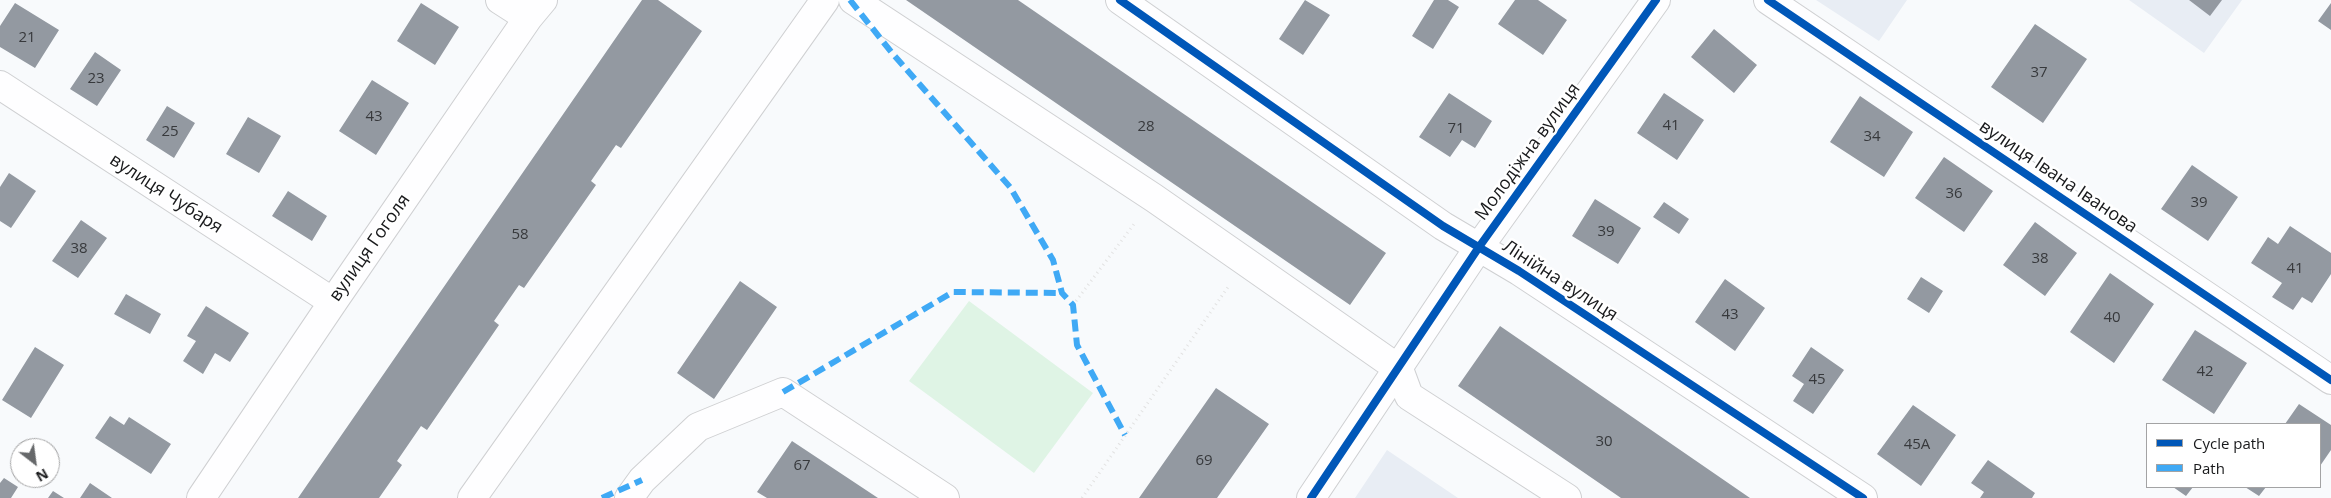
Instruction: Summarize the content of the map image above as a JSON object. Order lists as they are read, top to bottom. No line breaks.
{"streets":{"street":["Молодіжна вулиця","вулиця Івана Іванова","вулиця Чубаря","вулиця Гоголя","Лінійна вулиця"]},"crossings":[["Молодіжна вулиця","Лінійна вулиця"],["вулиця Чубаря","вулиця Гоголя"]],"house_numbers":["21","37","23","43","41","28","71","25","34","36","39","39","58","38","38","41","43","40","42","45","30","45А","69","67"],"legend":["Cycle path","Path"],"north":"bottom right"}
